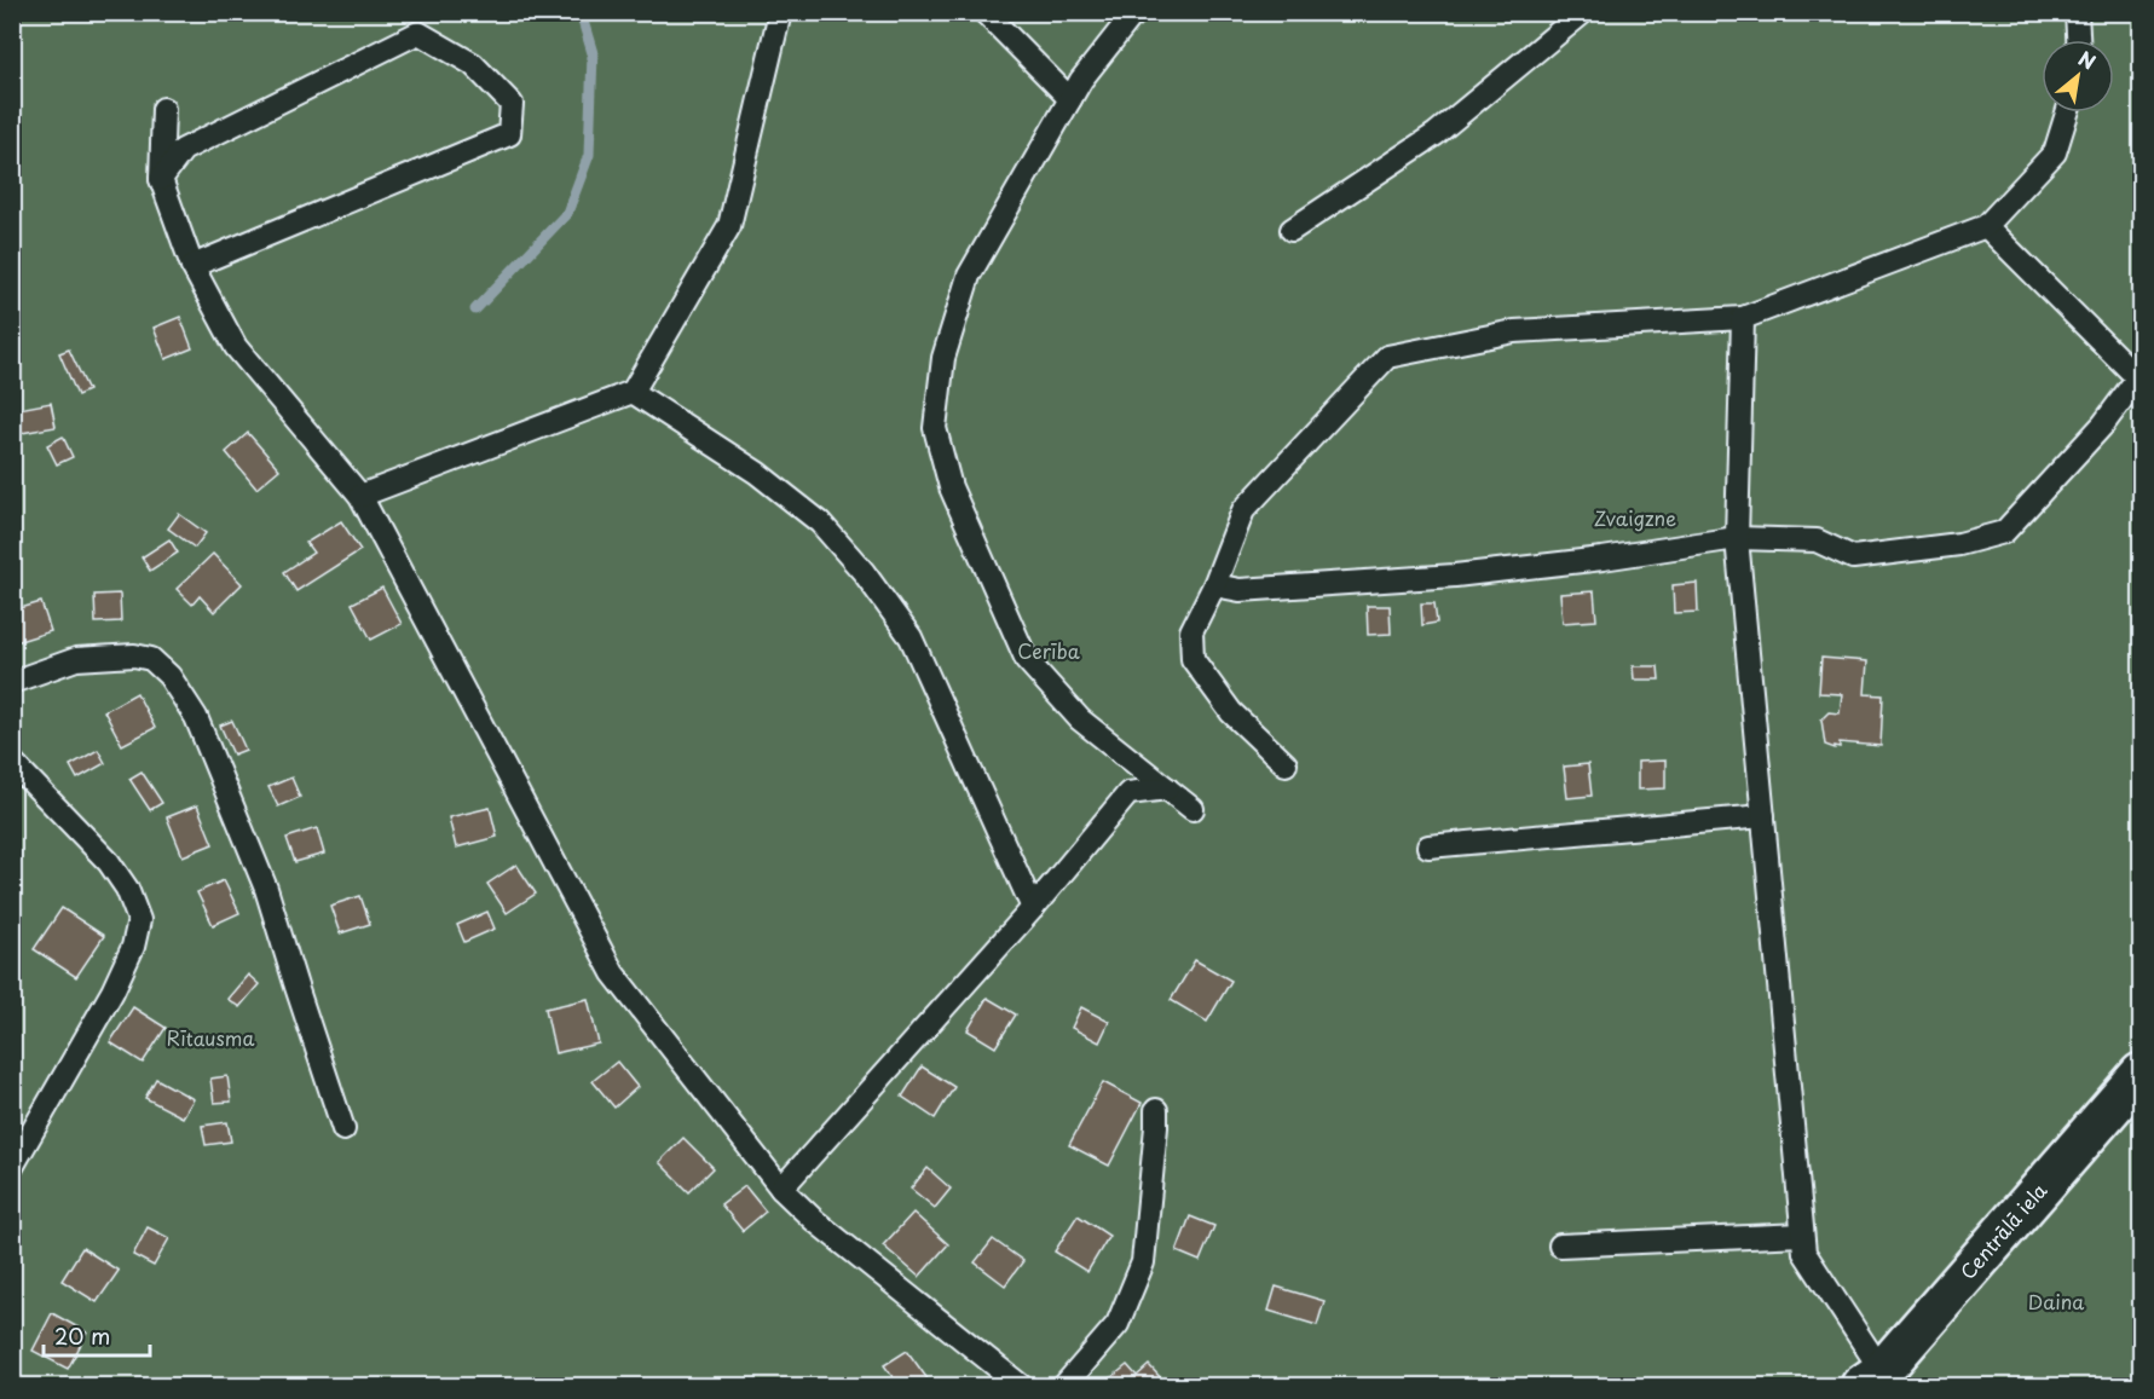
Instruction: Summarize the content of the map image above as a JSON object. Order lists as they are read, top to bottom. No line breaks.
{"streets":{"street":["Centrālā iela"]},"parks":["Zvaigzne","Cerība","Rītausma","Daina"],"scale_bar":"20 m","north":"top right"}
